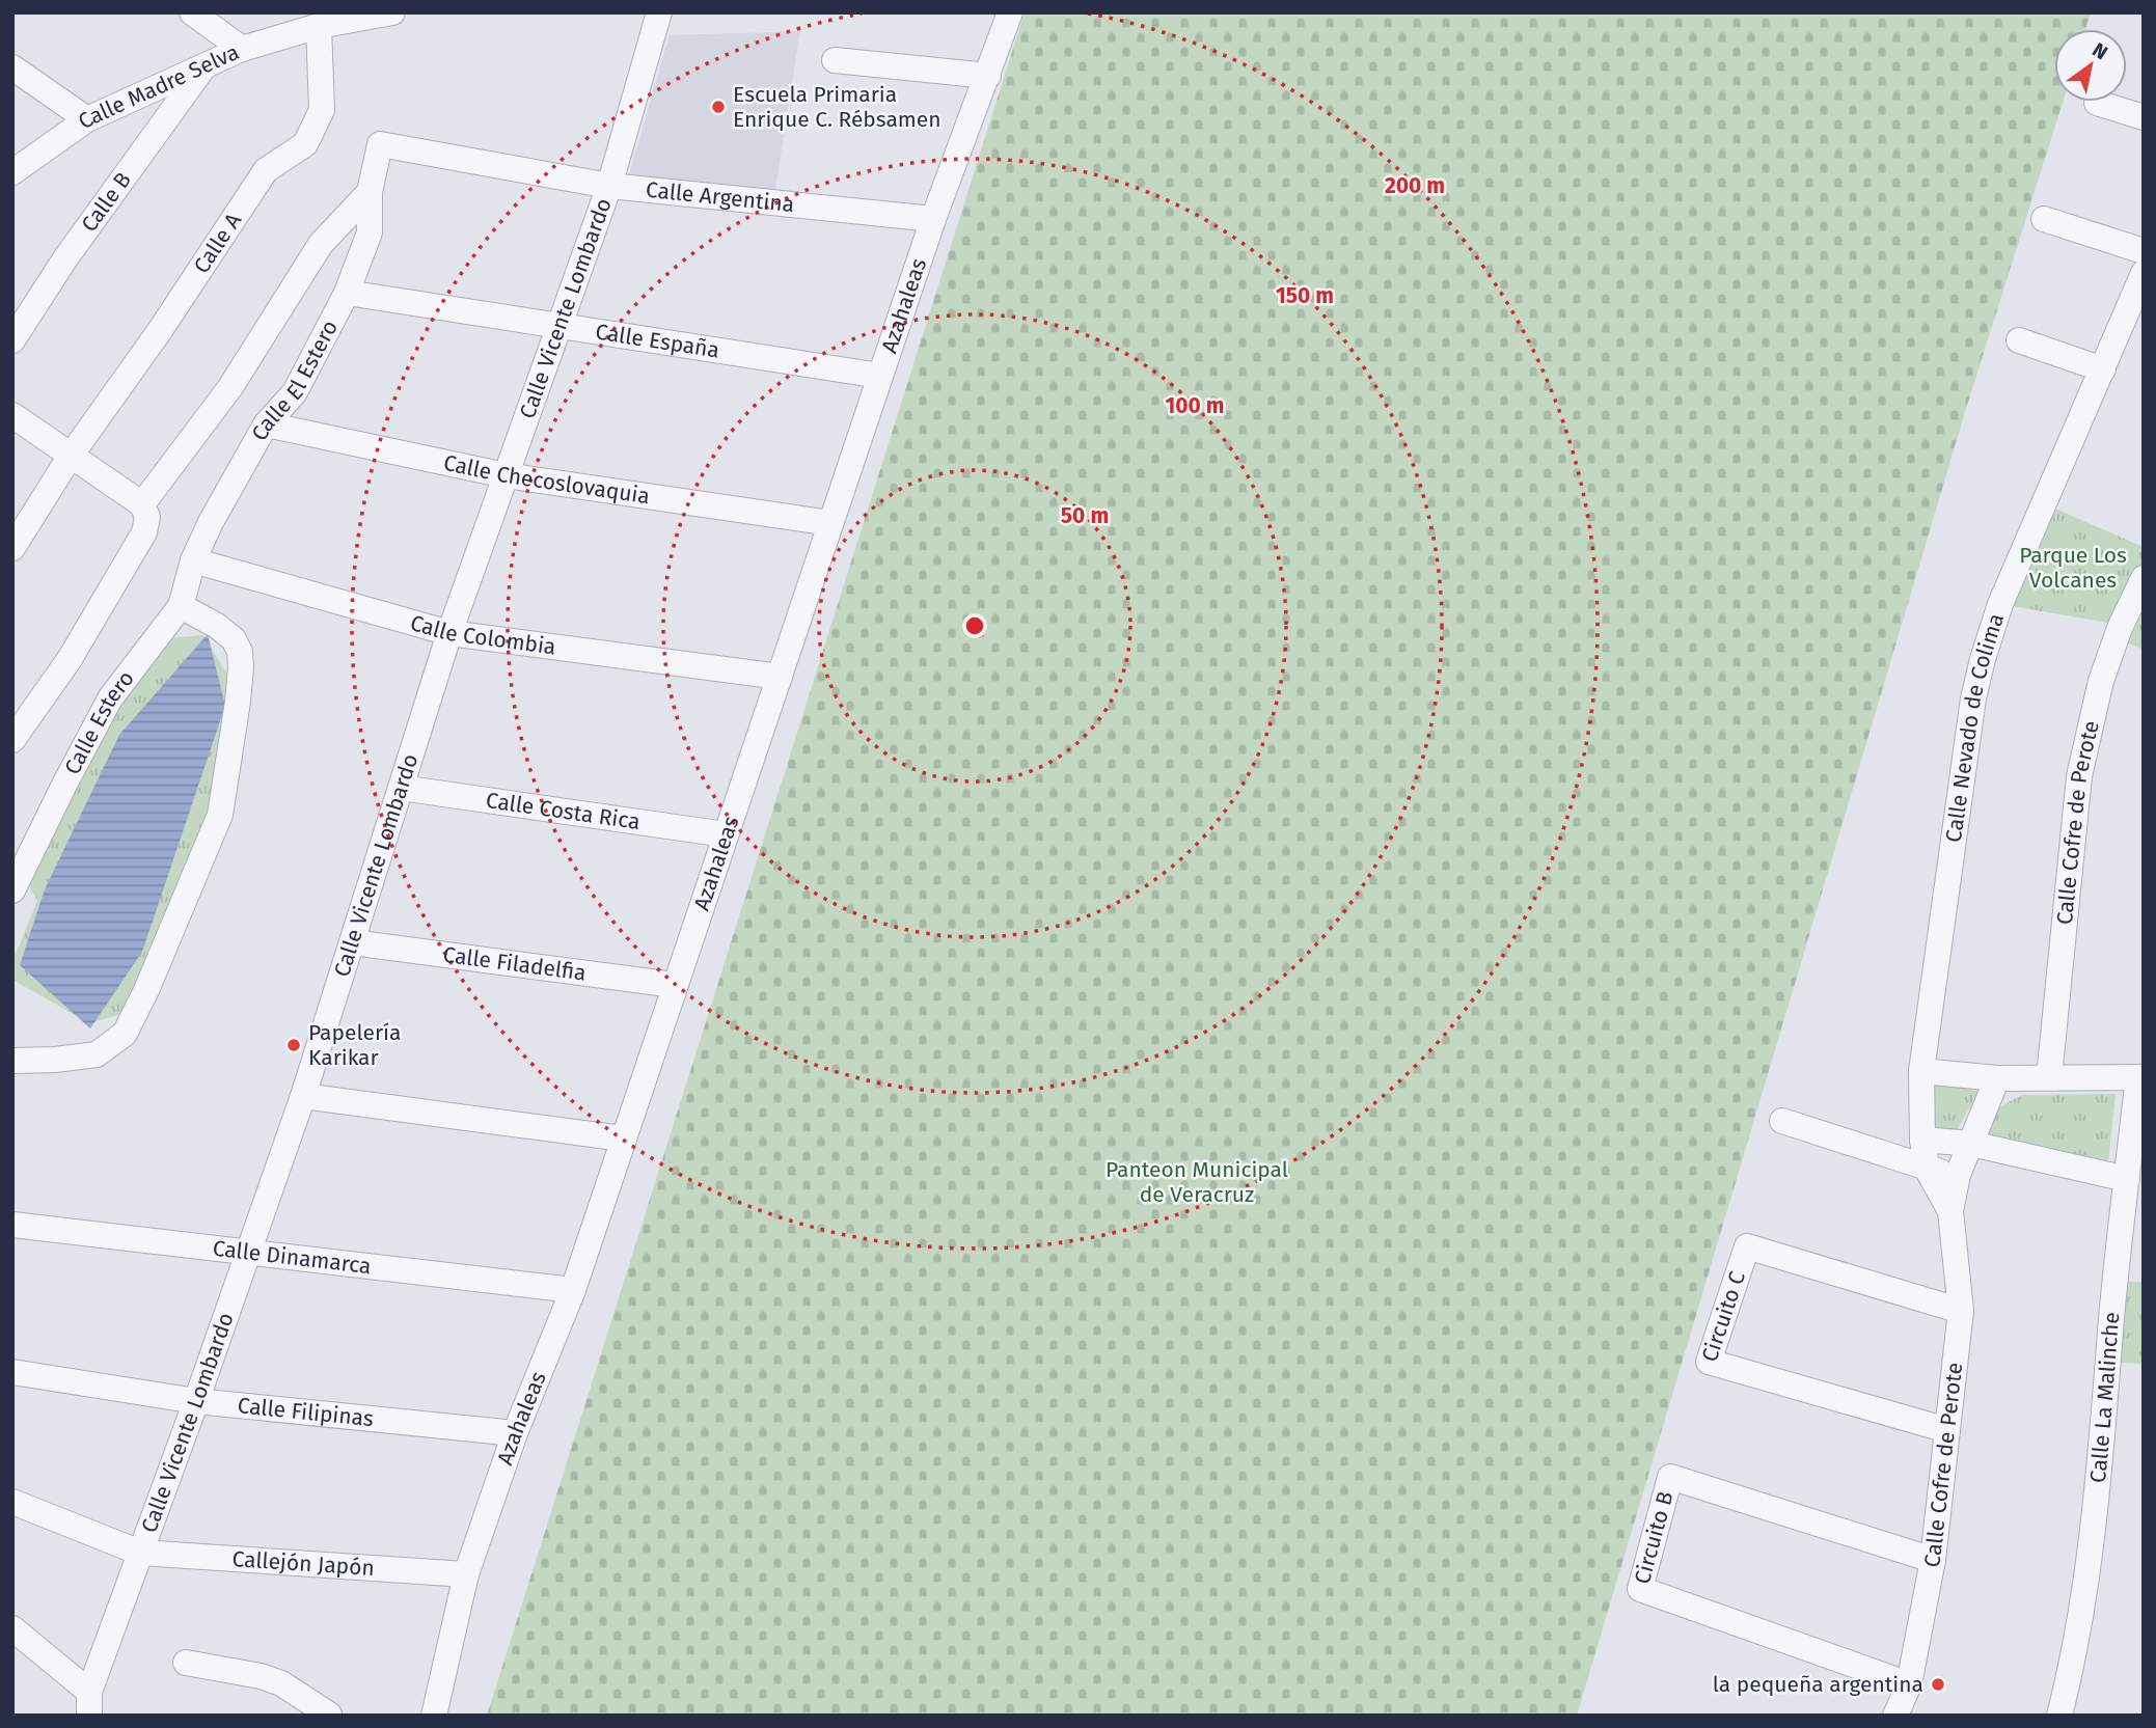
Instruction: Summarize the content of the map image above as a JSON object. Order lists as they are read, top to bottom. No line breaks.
{"streets":{"street":["Calle Madre Selva","Calle Argentina","Calle B","Calle A","Azahaleas","Calle Vicente Lombardo","Calle España","Calle El Estero","Calle Checoslovaquia","Calle Colombia","Calle Estero","Calle Nevado de Colima","Calle Costa Rica","Calle Cofre de Perote","Calle Filadelfia","Calle Dinamarca","Circuito C","Calle La Malinche","Calle Filipinas","Circuito B","Callejón Japón"]},"crossings":[["Calle Madre Selva","Calle B"],["Calle Madre Selva","Calle A"],["Calle Argentina","Azahaleas"],["Calle Argentina","Calle Vicente Lombardo"],["Calle Argentina","Calle El Estero"],["Azahaleas","Calle España"],["Azahaleas","Calle Checoslovaquia"],["Azahaleas","Calle Colombia"],["Azahaleas","Calle Costa Rica"],["Azahaleas","Calle Filadelfia"],["Azahaleas","Calle Dinamarca"],["Azahaleas","Calle Filipinas"],["Azahaleas","Callejón Japón"],["Calle Vicente Lombardo","Calle España"],["Calle Vicente Lombardo","Calle Checoslovaquia"],["Calle Vicente Lombardo","Calle Colombia"],["Calle Vicente Lombardo","Calle Costa Rica"],["Calle Vicente Lombardo","Calle Filadelfia"],["Calle Vicente Lombardo","Calle Dinamarca"],["Calle Vicente Lombardo","Calle Filipinas"],["Calle Vicente Lombardo","Callejón Japón"],["Calle España","Calle El Estero"],["Calle El Estero","Calle Checoslovaquia"],["Calle El Estero","Calle Colombia"],["Calle El Estero","Calle Estero"],["Calle Colombia","Calle Estero"],["Calle Nevado de Colima","Calle Cofre de Perote"],["Calle Cofre de Perote","Circuito C"],["Calle Cofre de Perote","Circuito B"]],"parks":["Parque Los Volcanes","Panteon Municipal de Veracruz"],"places":["Escuela Primaria Enrique C. Rébsamen","Papelería Karikar","la pequeña argentina"],"north":"top right","rings":["200 m","150 m","100 m","50 m"]}
